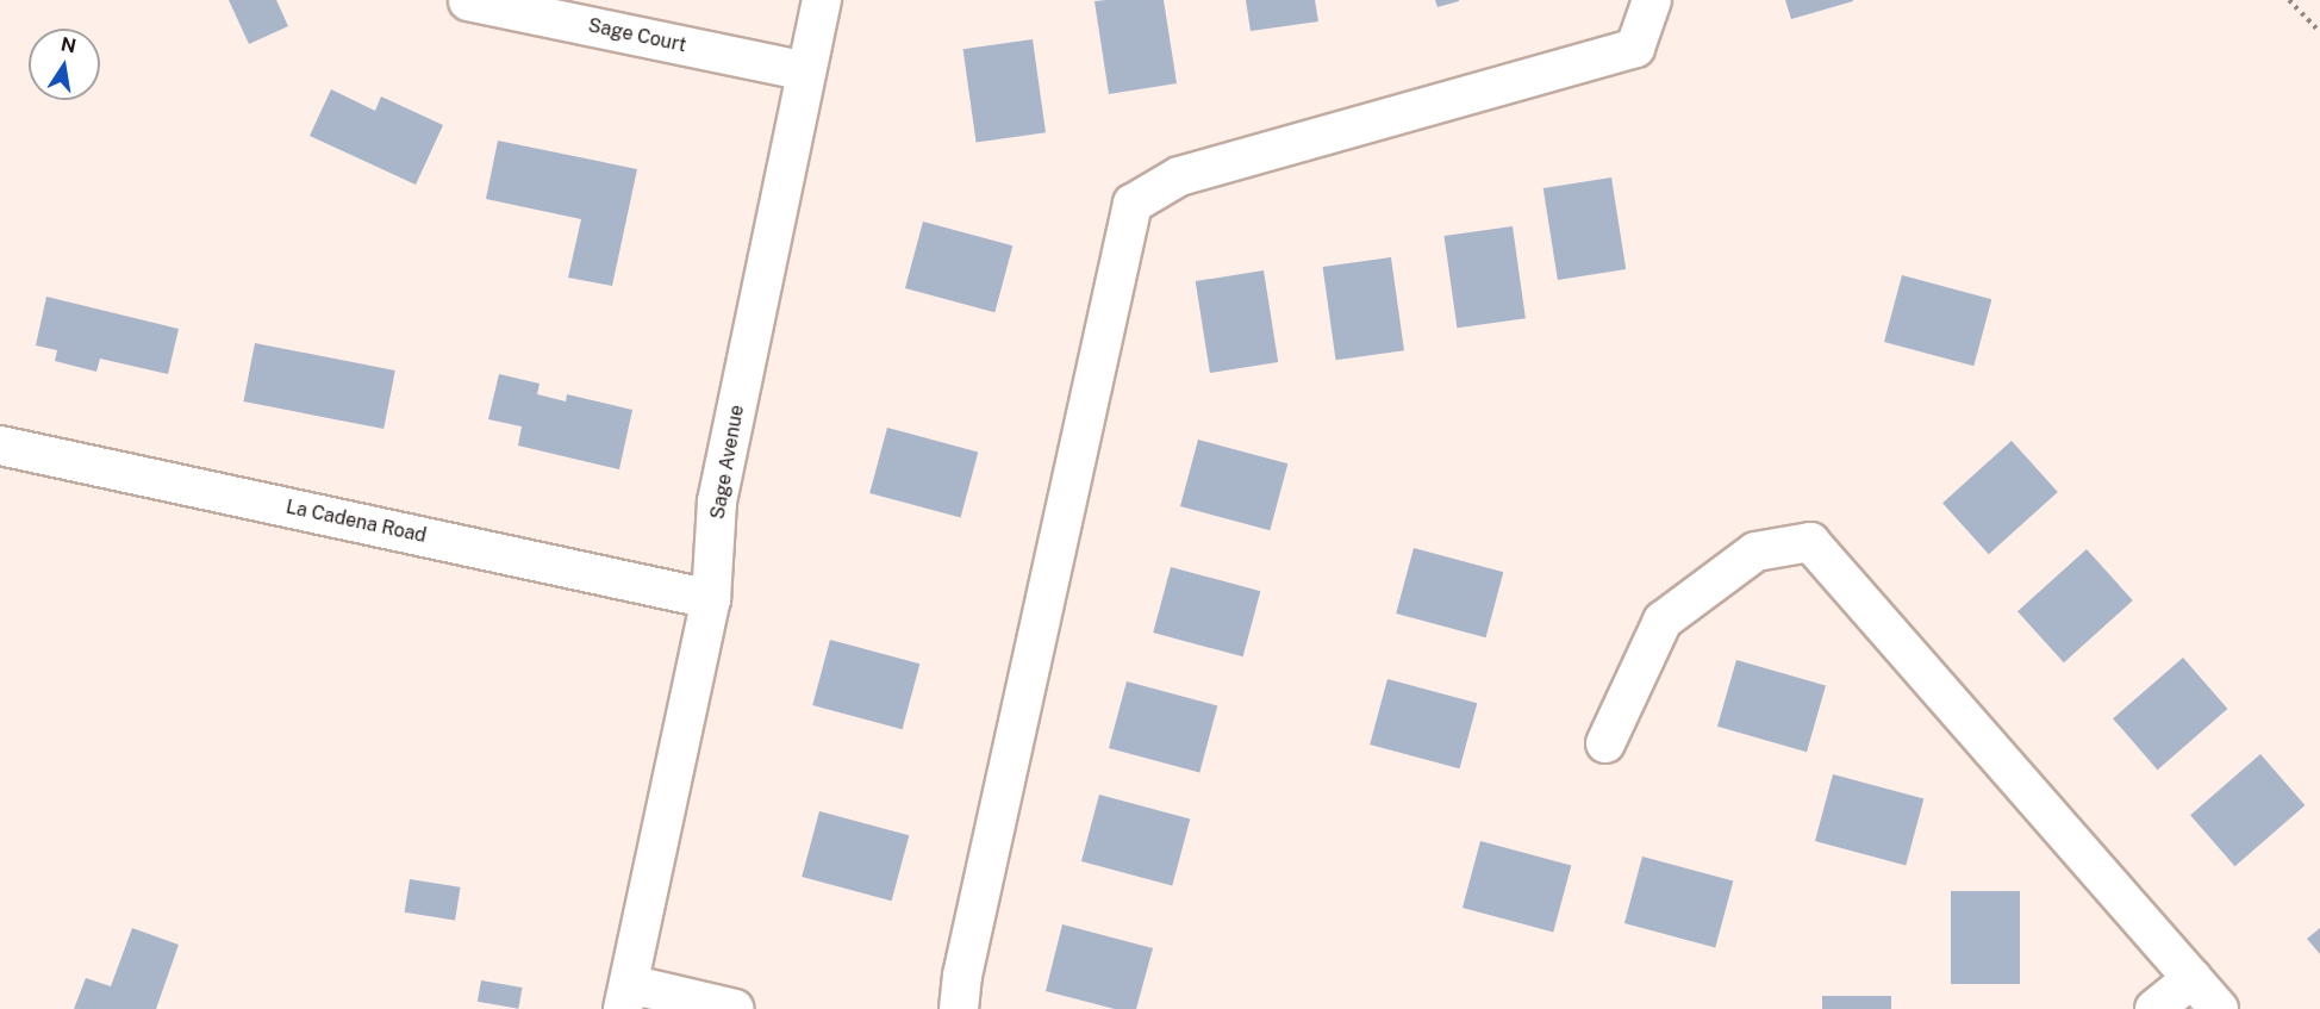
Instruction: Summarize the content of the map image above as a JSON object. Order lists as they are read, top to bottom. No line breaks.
{"streets":{"street":["Sage Court","Sage Avenue","La Cadena Road"]},"crossings":[["Sage Court","Sage Avenue"],["Sage Avenue","La Cadena Road"]],"north":"top"}
